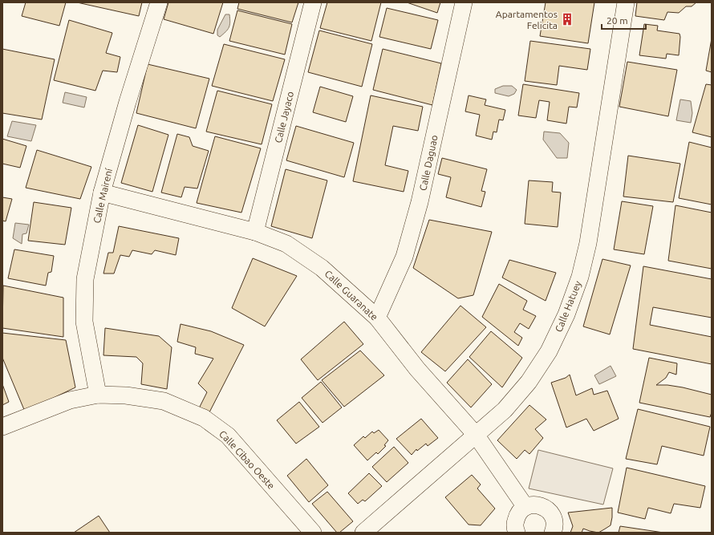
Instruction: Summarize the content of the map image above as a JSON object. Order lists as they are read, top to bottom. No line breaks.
{"streets":{"street":["Calle Jayaco","Calle Daguao","Calle Mairení","Calle Guaranate","Calle Hatuey","Calle Cibao Oeste"]},"crossings":[["Calle Jayaco","Calle Guaranate"],["Calle Daguao","Calle Guaranate"],["Calle Mairení","Calle Guaranate"],["Calle Mairení","Calle Cibao Oeste"],["Calle Guaranate","Calle Hatuey"]],"places":{"building":["Apartamentos Felicita"]},"scale_bar":"20 m"}
